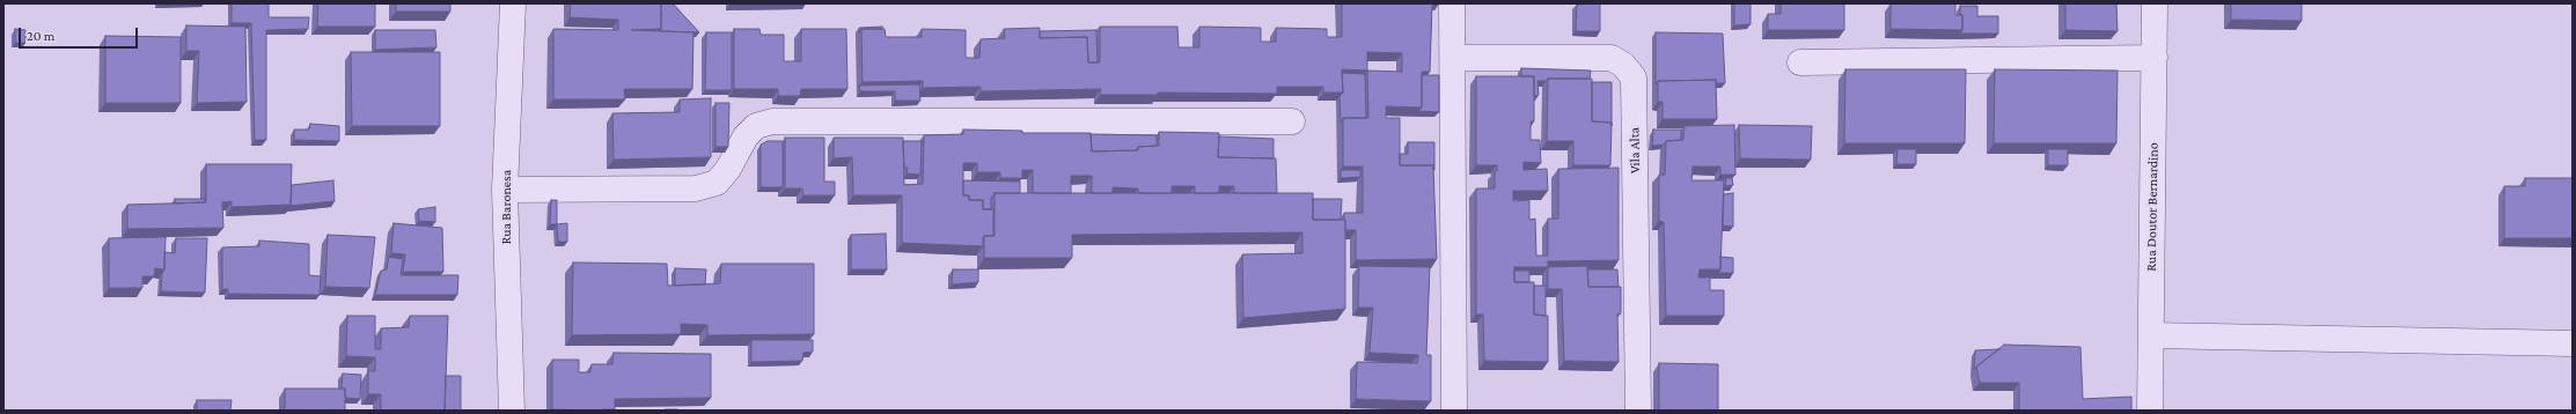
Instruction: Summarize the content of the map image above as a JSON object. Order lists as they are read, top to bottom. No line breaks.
{"streets":{"street":["Vila Alta","Rua Baronesa","Rua Doutor Bernardino"]},"scale_bar":"20 m"}
